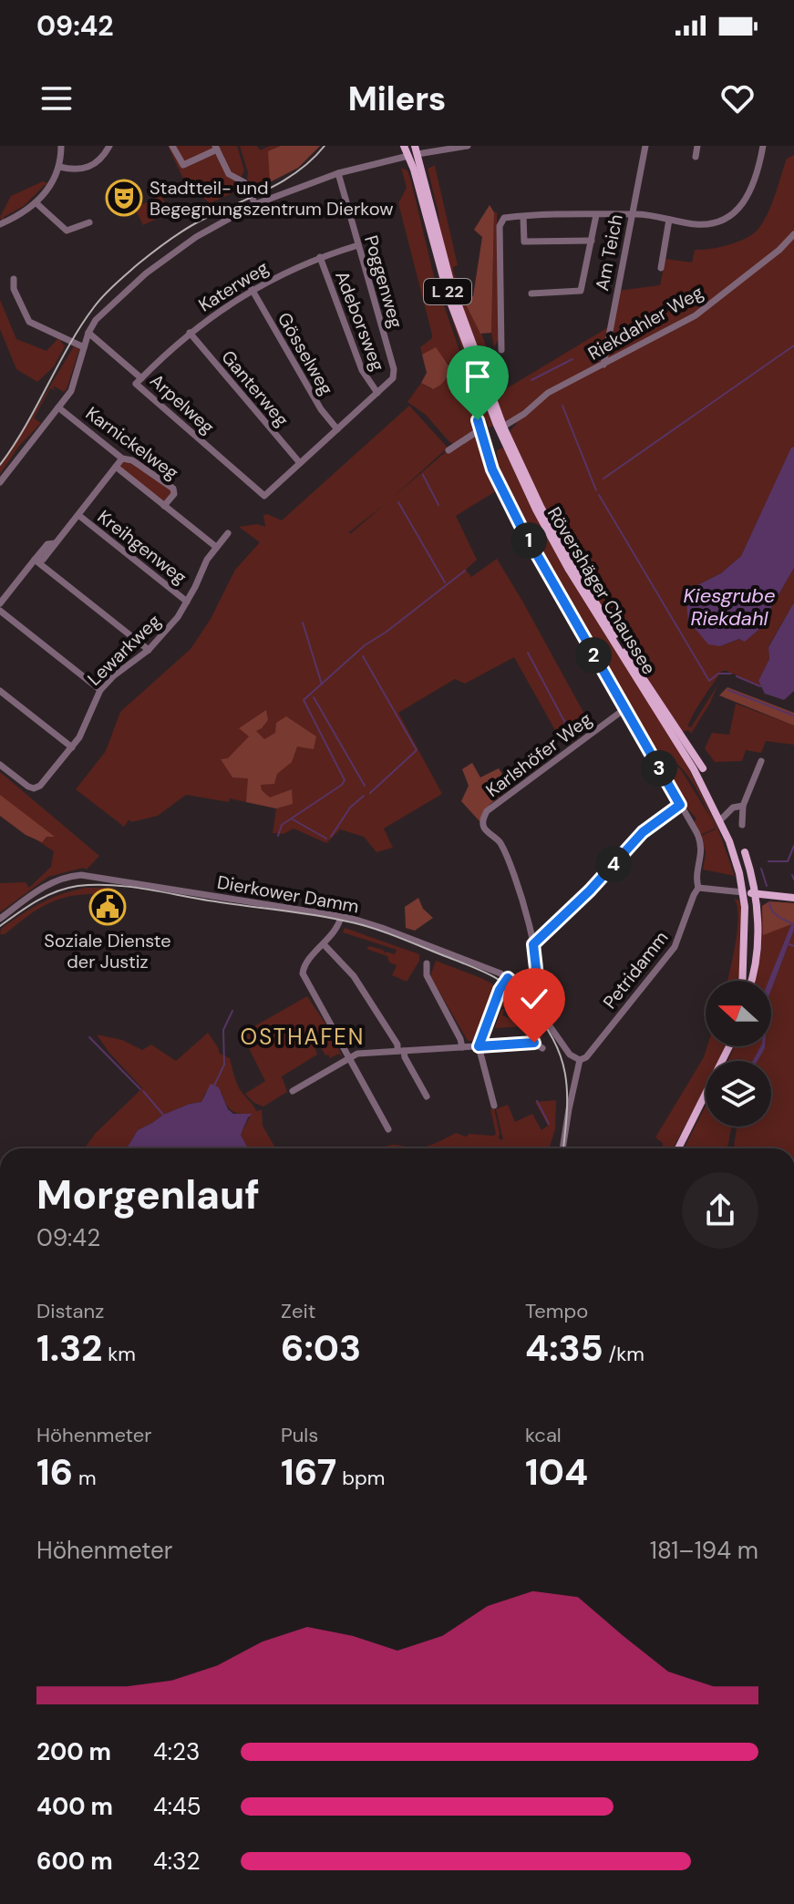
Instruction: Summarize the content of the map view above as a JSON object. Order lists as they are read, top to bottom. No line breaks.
{"streets":{"main road":["L 22","Rövershäger Chaussee"],"street":["Am Teich","Poggenweg","Katerweg","Adeborsweg","Riekdahler Weg","Gösselweg","Ganterweg","Arpelweg","Karnickelweg","Kreihgenweg","Lewarkweg","Karlshöfer Weg","Dierkower Damm","Petridamm"]},"crossings":[["Am Teich","Riekdahler Weg"],["Poggenweg","Katerweg"],["Poggenweg","Adeborsweg"],["Katerweg","Adeborsweg"],["Katerweg","Gösselweg"],["Katerweg","Ganterweg"],["Katerweg","Arpelweg"],["Riekdahler Weg","Rövershäger Chaussee"],["Ganterweg","Arpelweg"],["Kreihgenweg","Lewarkweg"],["Karlshöfer Weg","Petridamm"],["Dierkower Damm","Petridamm"]],"districts":["OSTHAFEN"],"water":["Kiesgrube Riekdahl"],"places":{"theatre":["Stadtteil- und Begegnungszentrum Dierkow"],"public building":["Soziale Dienste der Justiz"]},"north":"left","page":{"status":"09:42","header":"Milers","pins":["1","2","3","4"],"heading":["Morgenlauf","09:42"],"stats":[["Distanz","1.32 km"],["Zeit","6:03"],["Tempo","4:35 /km"],["Höhenmeter","16 m"],["Puls","167 bpm"],["kcal","104"]],"chart":["Höhenmeter","181–194 m"],"list":[{"name":"200 m","note":"4:23"},{"name":"400 m","note":"4:45"},{"name":"600 m","note":"4:32"}]}}
